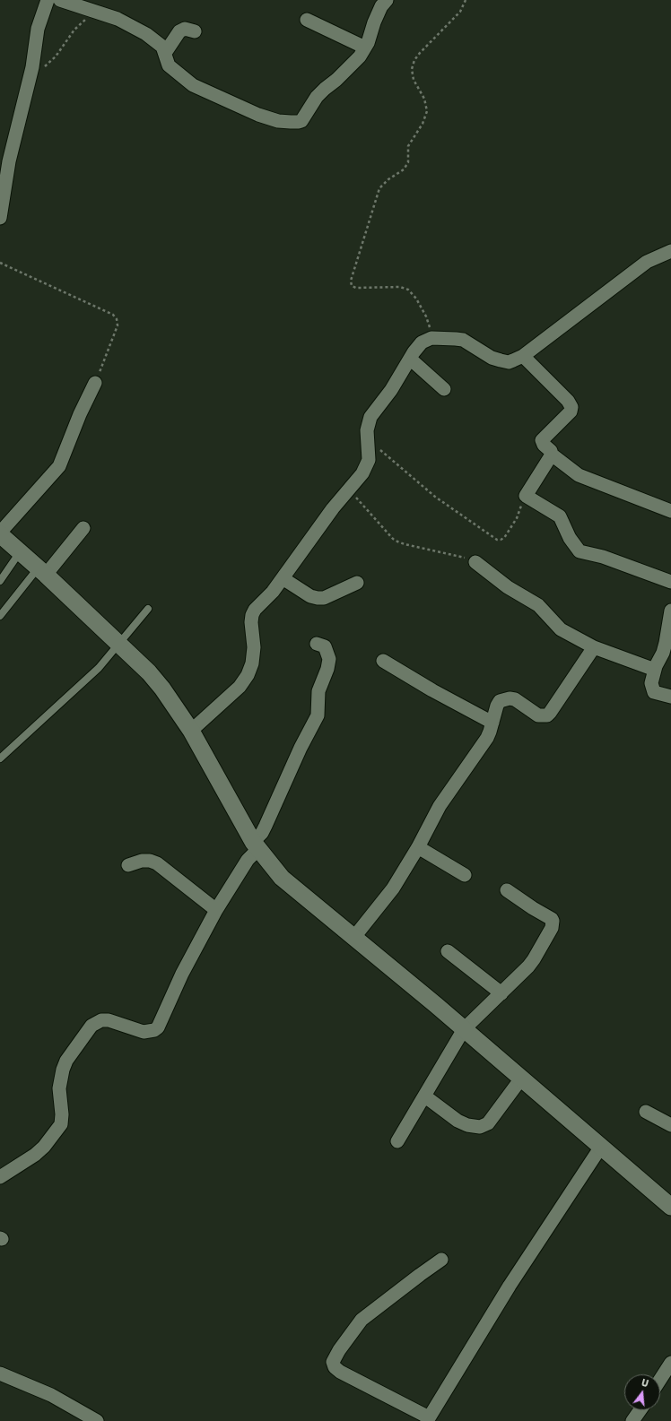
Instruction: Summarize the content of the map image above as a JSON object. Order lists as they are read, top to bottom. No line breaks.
{"north":"top"}
